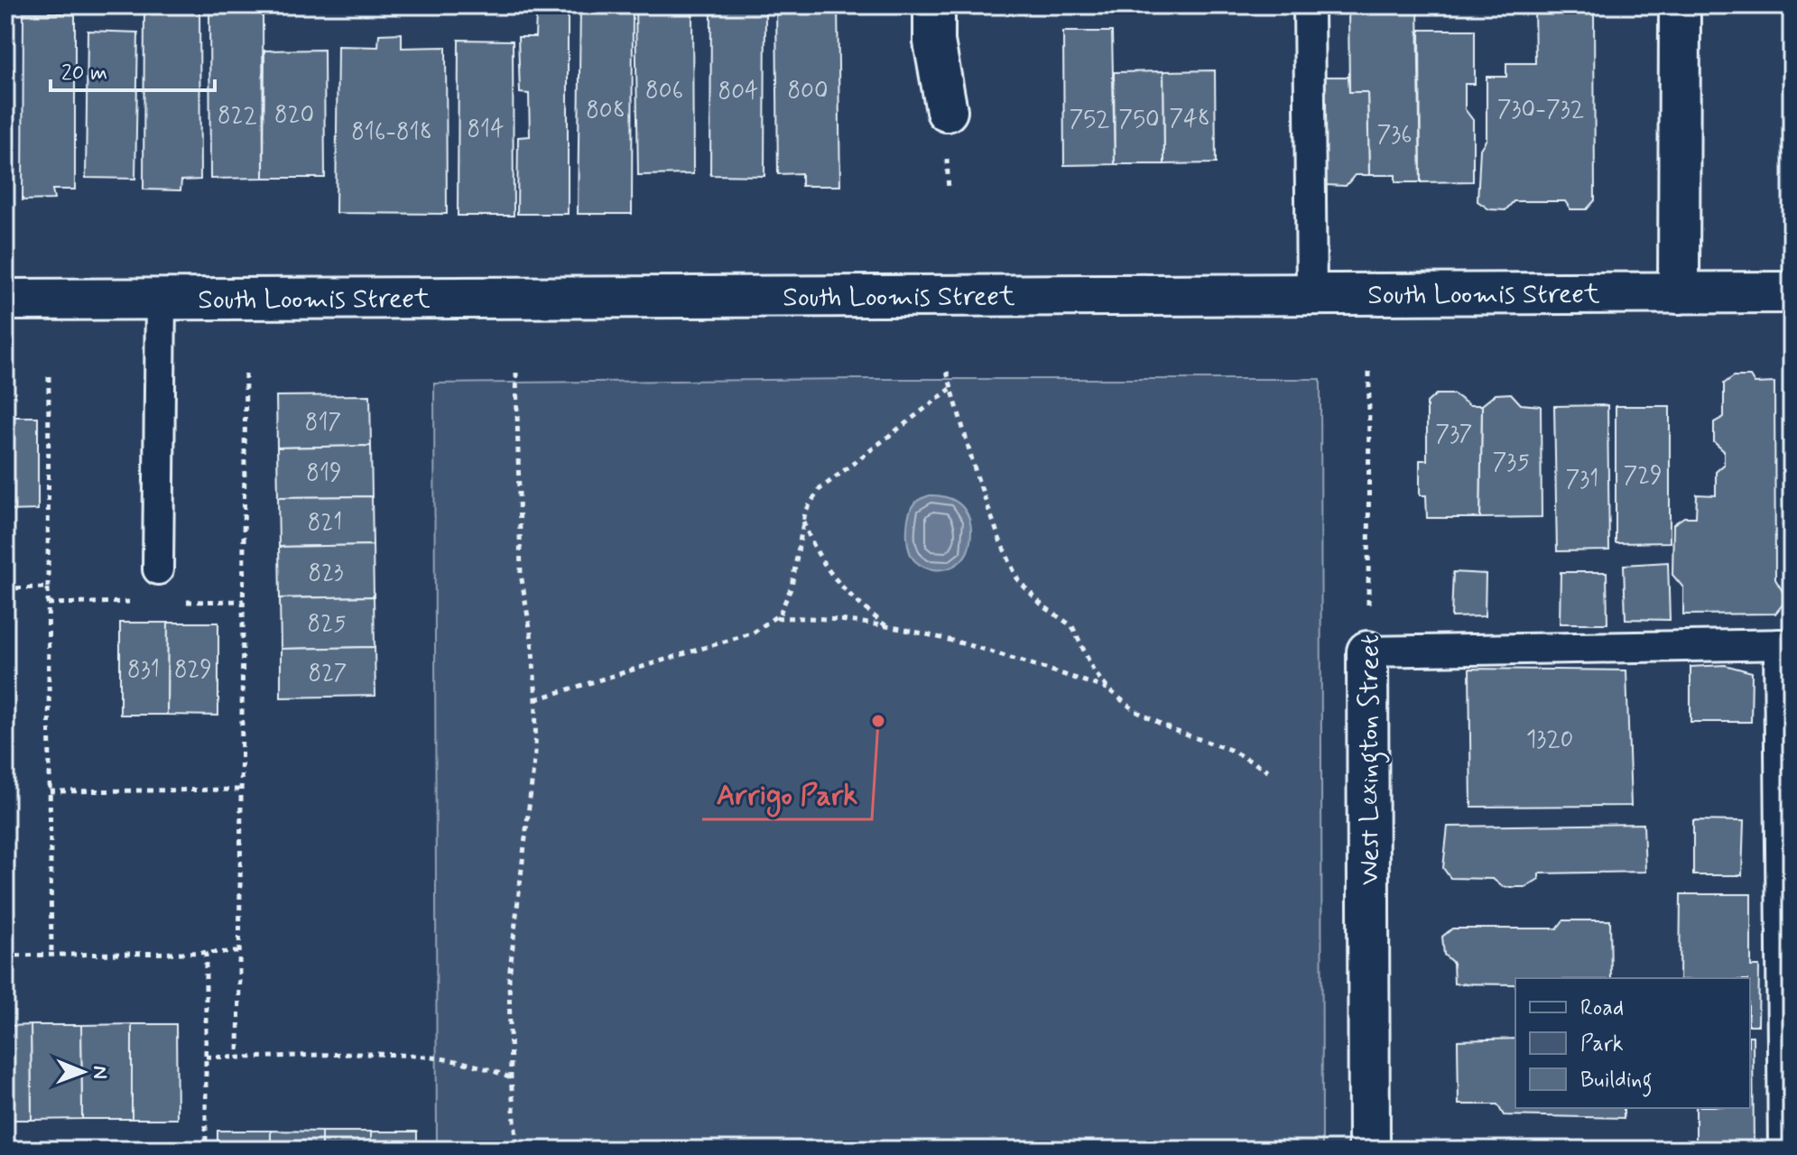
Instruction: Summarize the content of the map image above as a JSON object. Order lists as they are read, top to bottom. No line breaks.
{"streets":{"street":["South Loomis Street","West Lexington Street"]},"places":["Arrigo Park"],"house_numbers":["806","800","804","730-732","808","820","822","748","752","750","814","816-818","736","817","737","735","819","729","731","821","823","825","831","829","827","1320"],"legend":["Road","Park","Building"],"scale_bar":"20 m","north":"right"}
